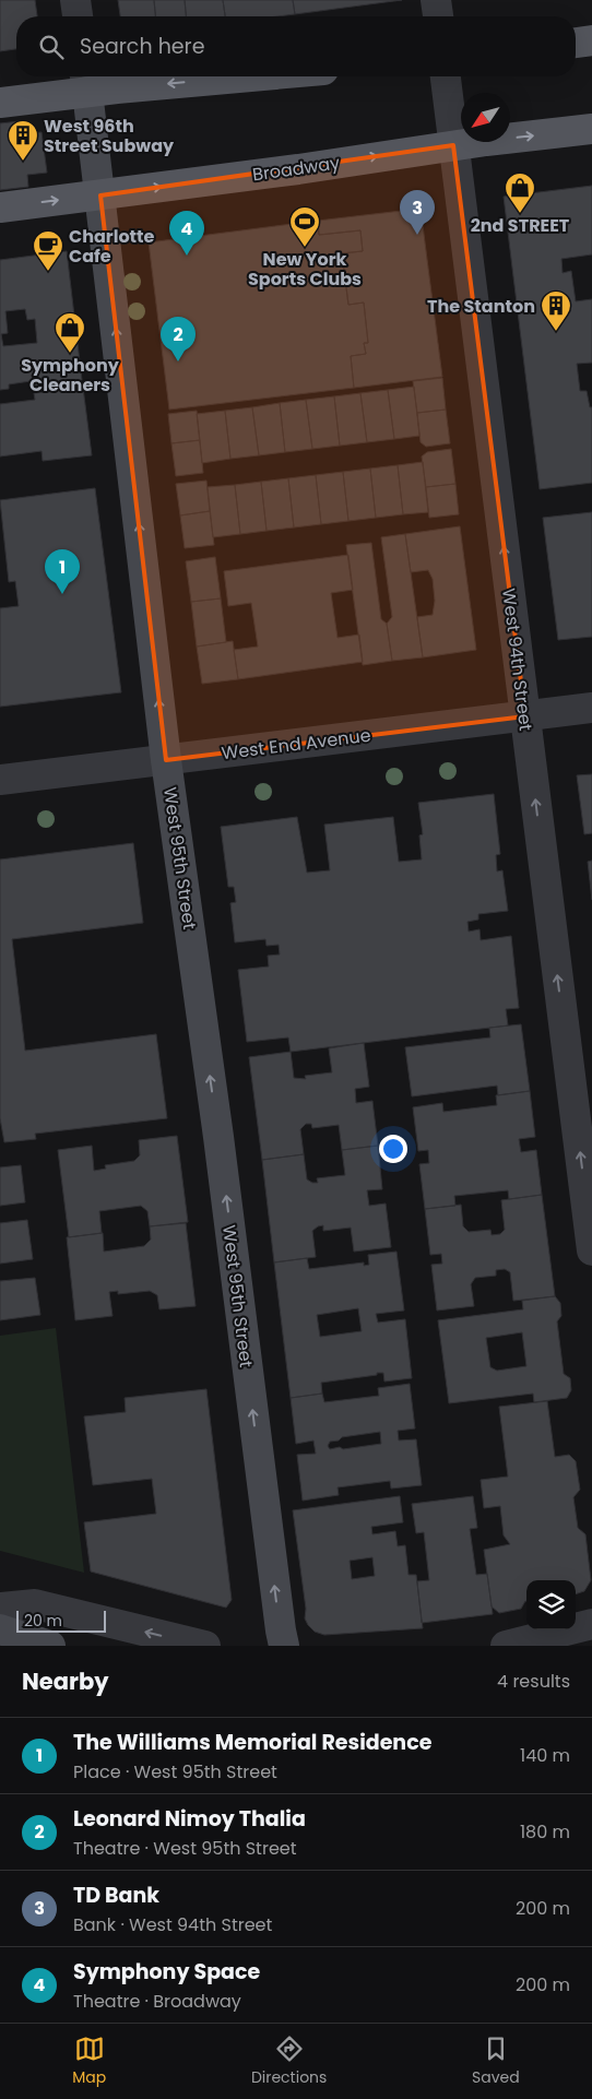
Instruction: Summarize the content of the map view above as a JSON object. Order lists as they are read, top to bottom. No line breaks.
{"streets":{"main road":["Broadway","West 95th Street"],"street":["West 94th Street","West End Avenue"]},"crossings":[["Broadway","West 94th Street"],["Broadway","West 95th Street"],["West 94th Street","West End Avenue"],["West End Avenue","West 95th Street"]],"one_way":["West 94th Street","West 95th Street"],"places":{"building":["West 96th Street Subway","The Stanton"],"shop":["2nd STREET","Symphony Cleaners"],"sports":["New York Sports Clubs"],"cafe":["Charlotte Cafe"]},"scale_bar":"20 m","north":"bottom left","page":{"search":"Search here","pins":["3","4","2","1"],"scale":"20 m","heading":["Nearby","4 results"],"list":[{"mark":"1","name":"The Williams Memorial Residence","note":"Place · West 95th Street","value":"140 m"},{"mark":"2","name":"Leonard Nimoy Thalia","note":"Theatre · West 95th Street","value":"180 m"},{"mark":"3","name":"TD Bank","note":"Bank · West 94th Street","value":"200 m"},{"mark":"4","name":"Symphony Space","note":"Theatre · Broadway","value":"200 m"}],"nav":["Map","Directions","Saved"]}}
